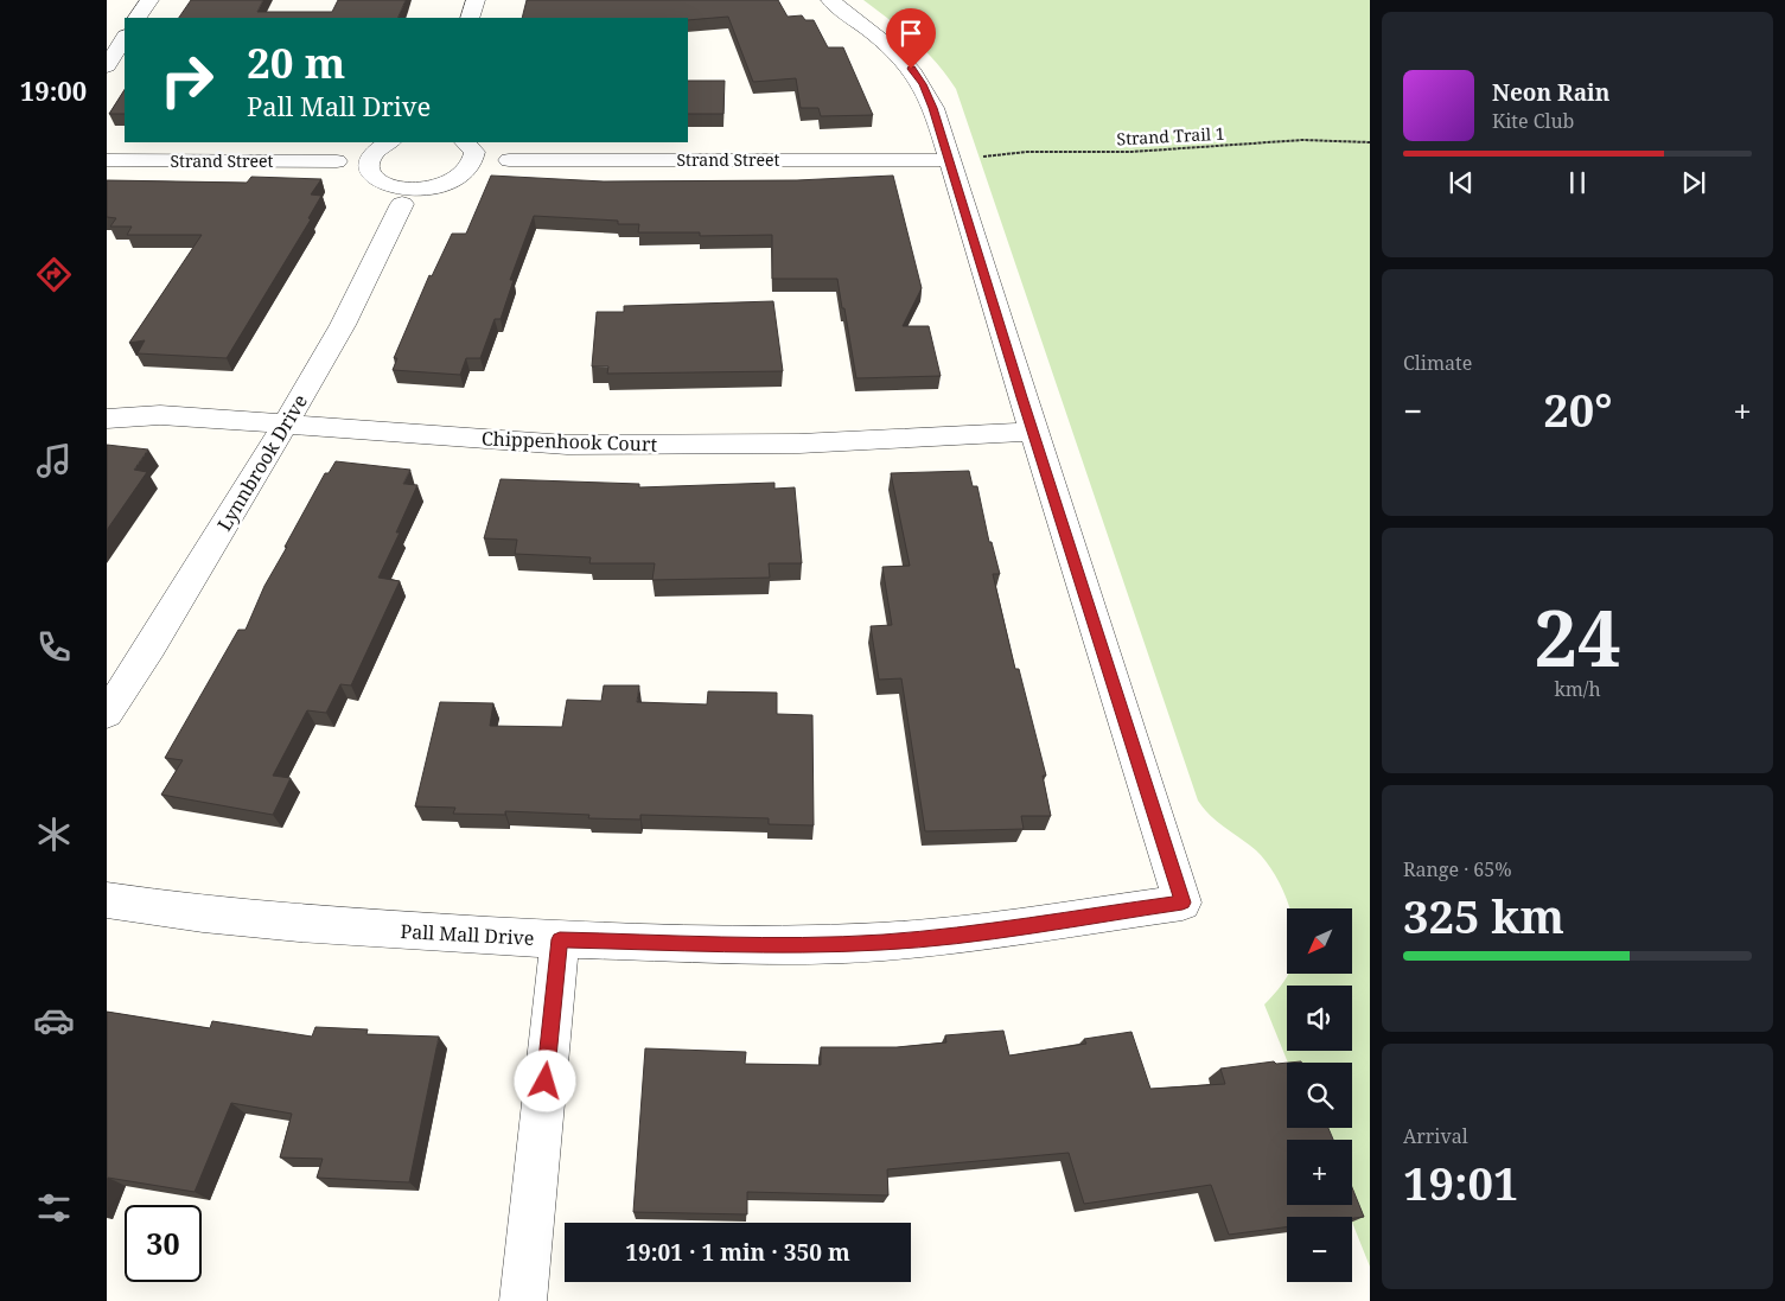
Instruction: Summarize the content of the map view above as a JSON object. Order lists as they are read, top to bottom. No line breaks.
{"streets":{"street":["Strand Street","Chippenhook Court","Lynnbrook Drive","Pall Mall Drive"],"path":["Strand Trail 1"]},"crossings":[["Strand Trail 1","Strand Street"],["Strand Street","Lynnbrook Drive"],["Chippenhook Court","Lynnbrook Drive"],["Chippenhook Court","Pall Mall Drive"]],"north":"bottom left","page":{"tabs":"19:00","turn":["20 m","Pall Mall Drive"],"song":["Neon Rain","Kite Club"],"tile":["Climate",["24","km/h"],["Range · 65%","325 km"],["Arrival","19:01"]],"heat":["−","20°","+"],"map_buttons":["+","−"],"limit":"30","trip":"19:01 · 1 min · 350 m"}}
